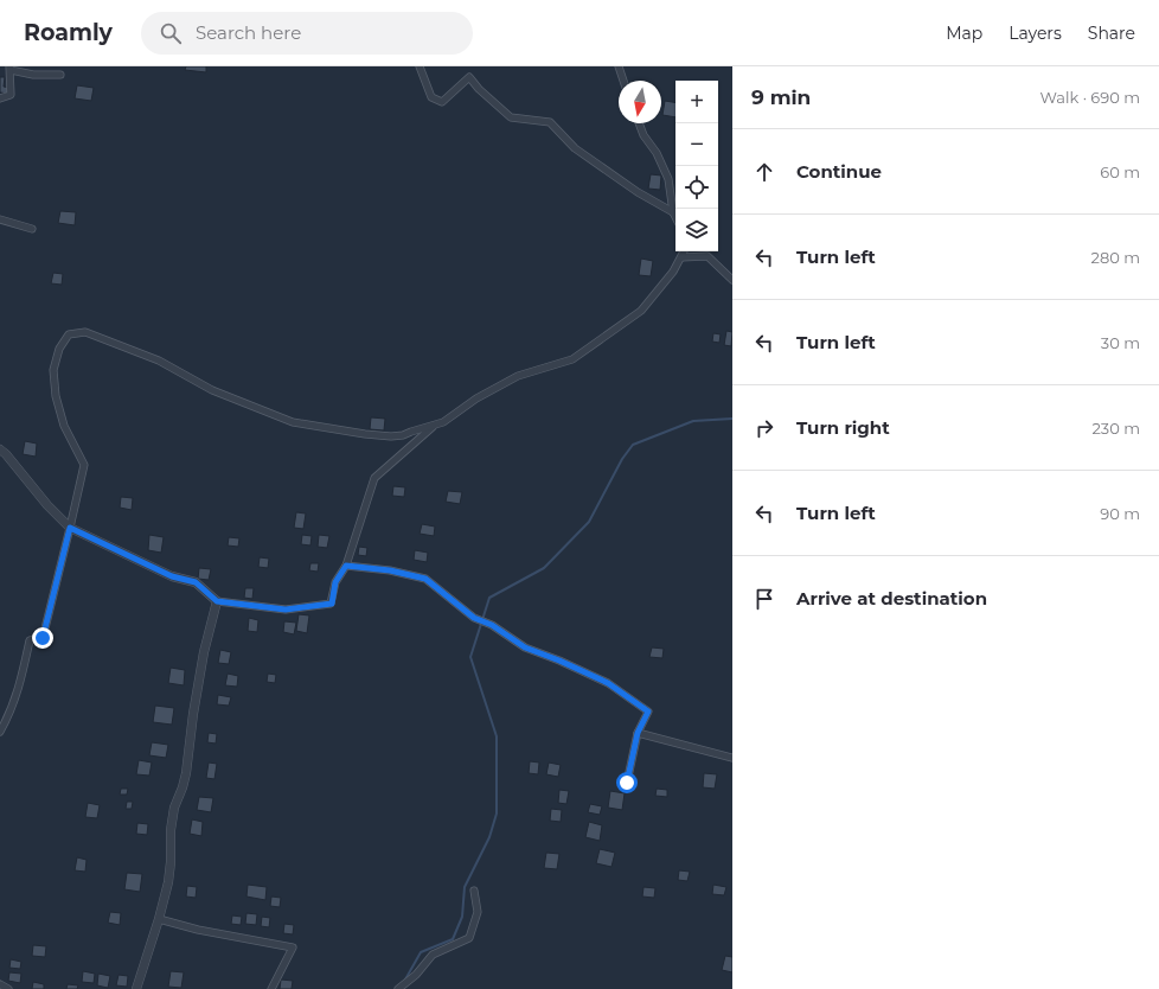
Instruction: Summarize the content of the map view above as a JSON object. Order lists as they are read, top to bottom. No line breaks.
{"north":"bottom","page":{"header":"Roamly","search":"Search here","nav":["Map","Layers","Share"],"heading":["9 min","Walk · 690 m"],"map_buttons":["+","−"],"list":[["Continue","60 m"],["Turn left","280 m"],["Turn left","30 m"],["Turn right","230 m"],["Turn left","90 m"],"Arrive at destination"]}}
